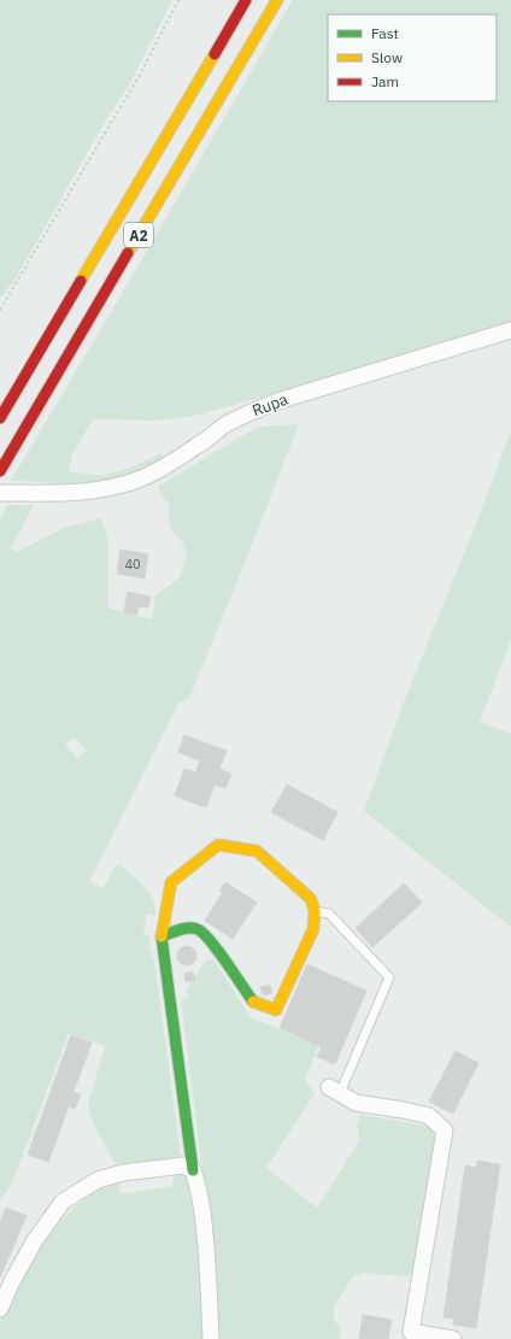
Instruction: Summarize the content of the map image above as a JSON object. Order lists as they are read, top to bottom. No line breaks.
{"streets":{"main road":["A2"],"street":["Rupa"]},"house_numbers":["40"],"legend":["Fast","Slow","Jam"]}
